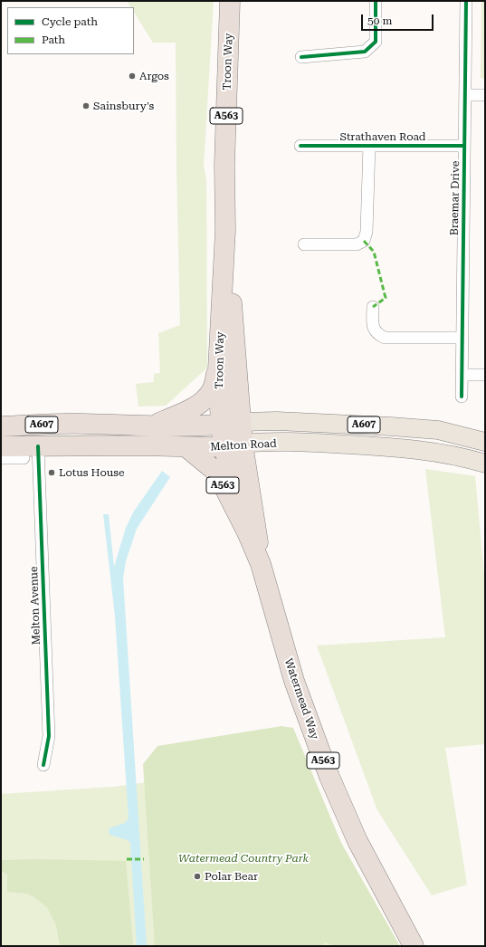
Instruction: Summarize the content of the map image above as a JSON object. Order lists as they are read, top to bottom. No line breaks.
{"streets":{"highway":["Troon Way","A563","A607","Melton Road","Watermead Way"],"street":["Strathaven Road","Braemar Drive","Melton Avenue"]},"crossings":[["Troon Way","Melton Road"],["Troon Way","Watermead Way"],["Strathaven Road","Braemar Drive"],["Melton Road","Melton Avenue"],["Melton Road","Watermead Way"]],"parks":["Watermead Country Park"],"places":["Argos","Sainsbury's","Lotus House","Polar Bear"],"legend":["Cycle path","Path"],"scale_bar":"50 m"}
